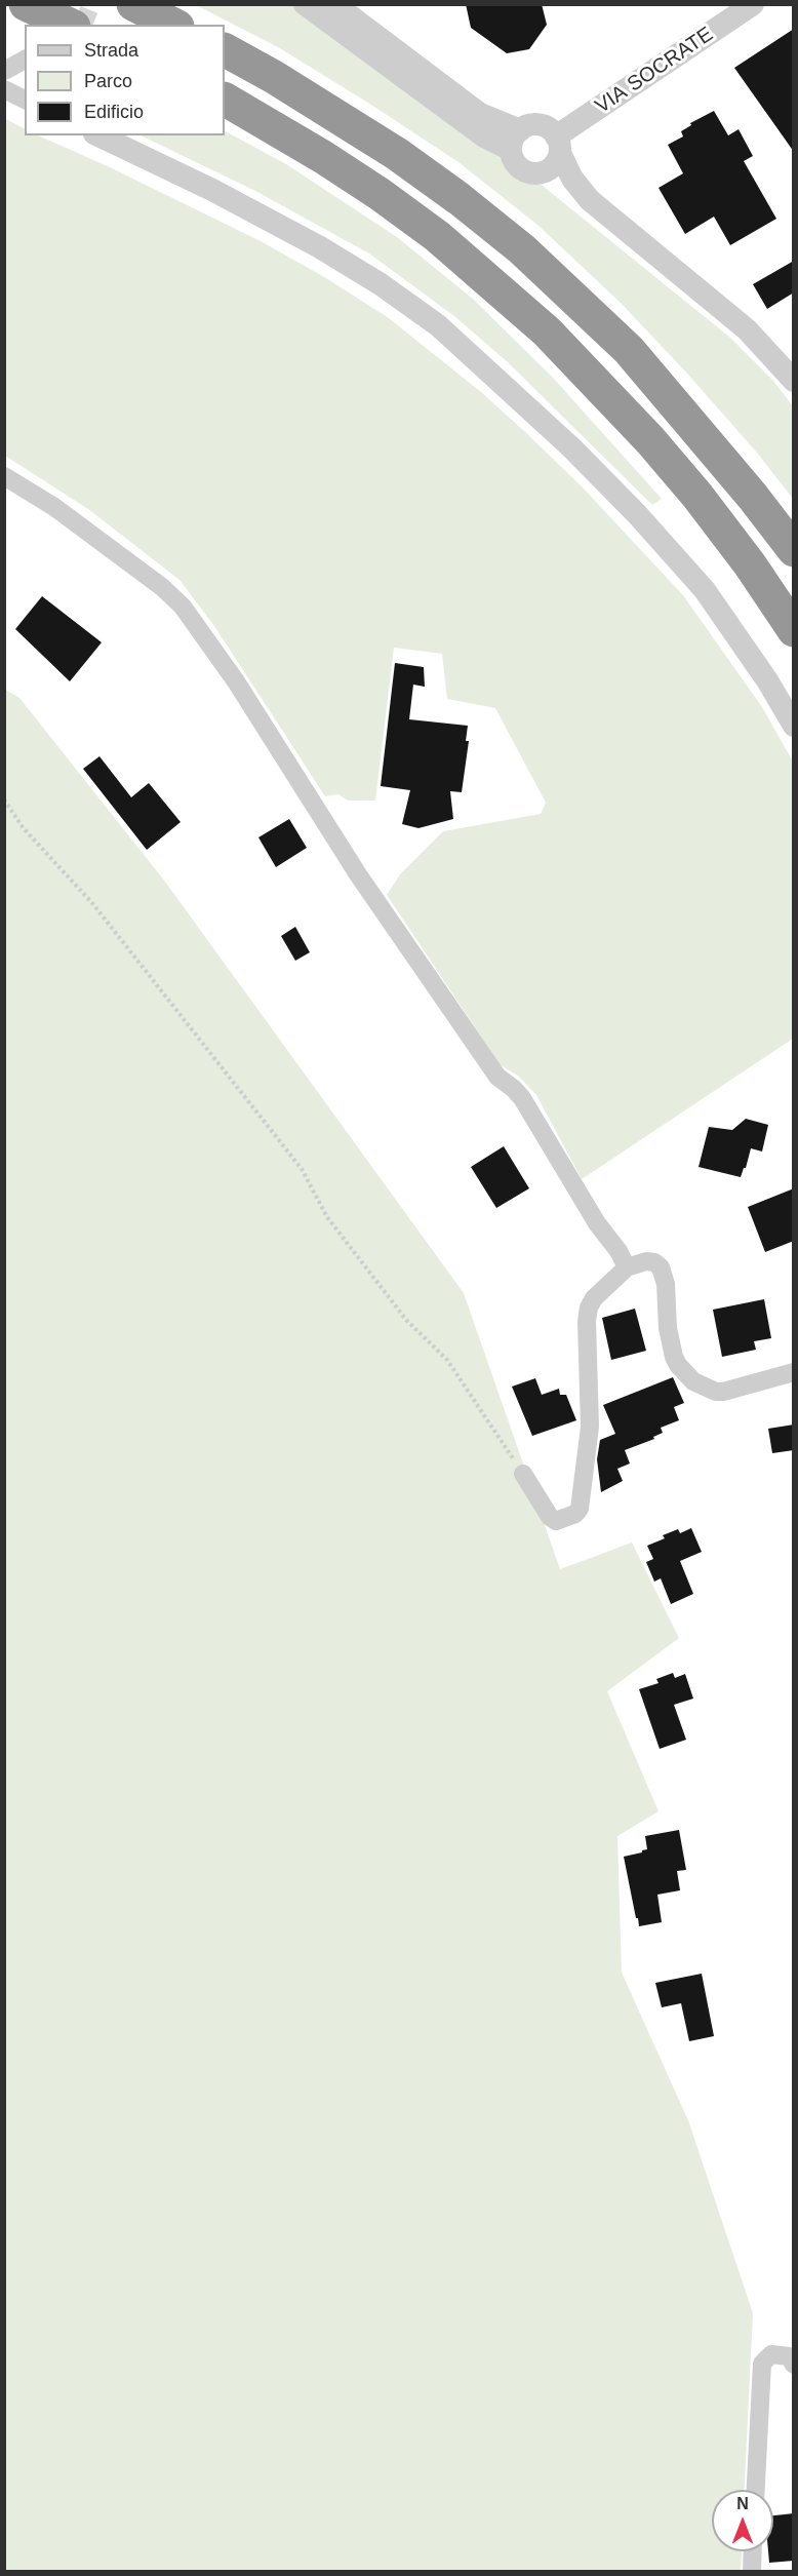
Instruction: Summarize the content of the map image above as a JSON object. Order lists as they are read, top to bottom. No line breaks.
{"streets":{"street":["VIA SOCRATE"]},"legend":["Strada","Parco","Edificio"],"north":"top"}
